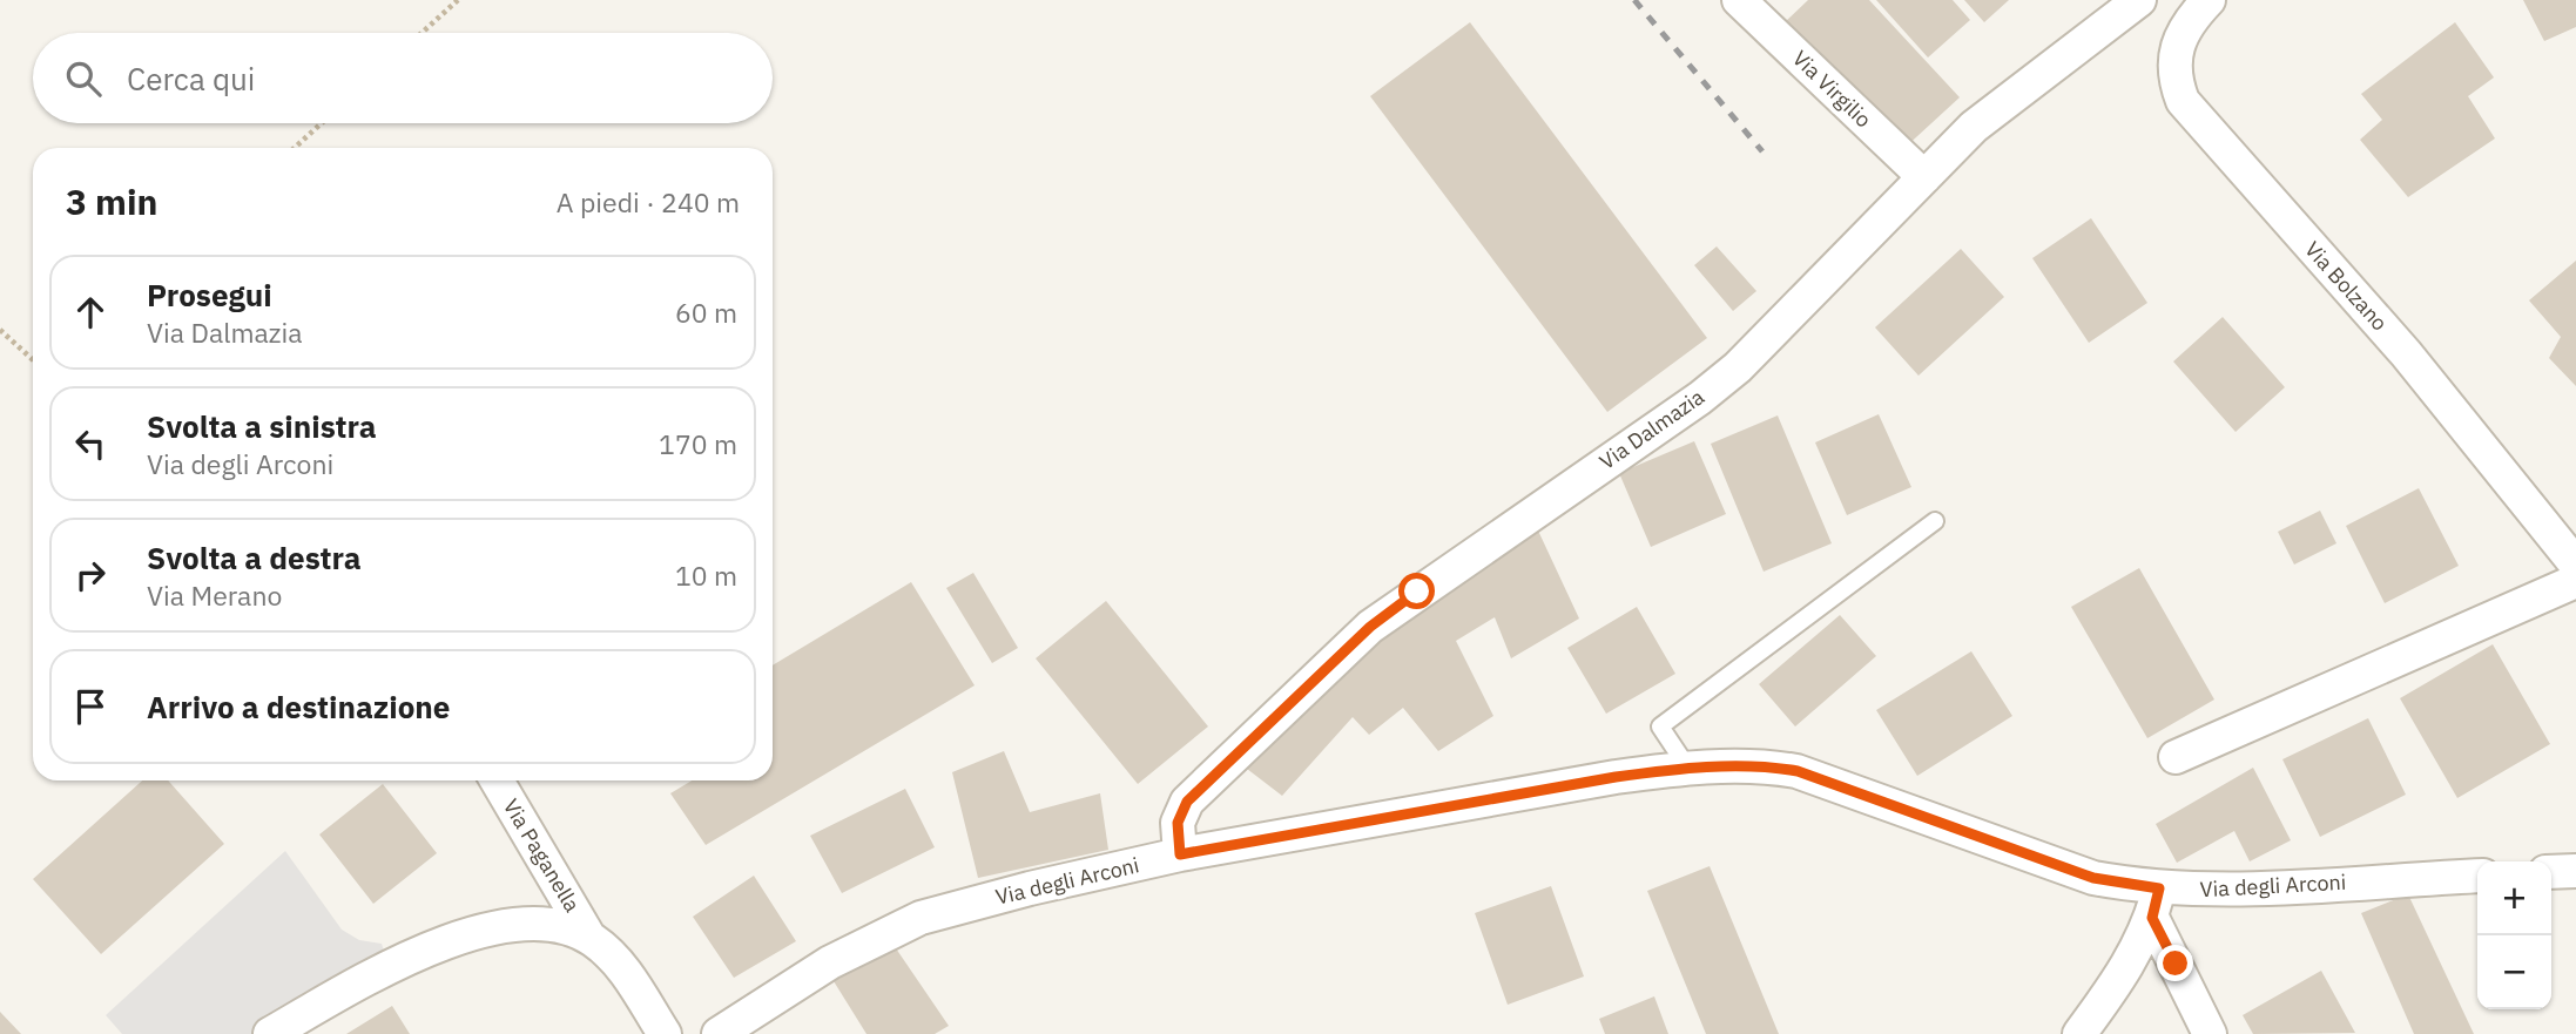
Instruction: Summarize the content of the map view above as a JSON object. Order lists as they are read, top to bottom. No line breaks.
{"streets":{"street":["Via Virgilio","Via Bolzano","Via Dalmazia","Via Paganella","Via degli Arconi"]},"crossings":[["Via Virgilio","Via Dalmazia"],["Via Dalmazia","Via degli Arconi"]],"page":{"search":"Cerca qui","heading":["3 min","A piedi · 240 m"],"list":[["Prosegui","Via Dalmazia","60 m"],["Svolta a sinistra","Via degli Arconi","170 m"],["Svolta a destra","Via Merano","10 m"],"Arrivo a destinazione"],"map_buttons":["+","−"]}}
